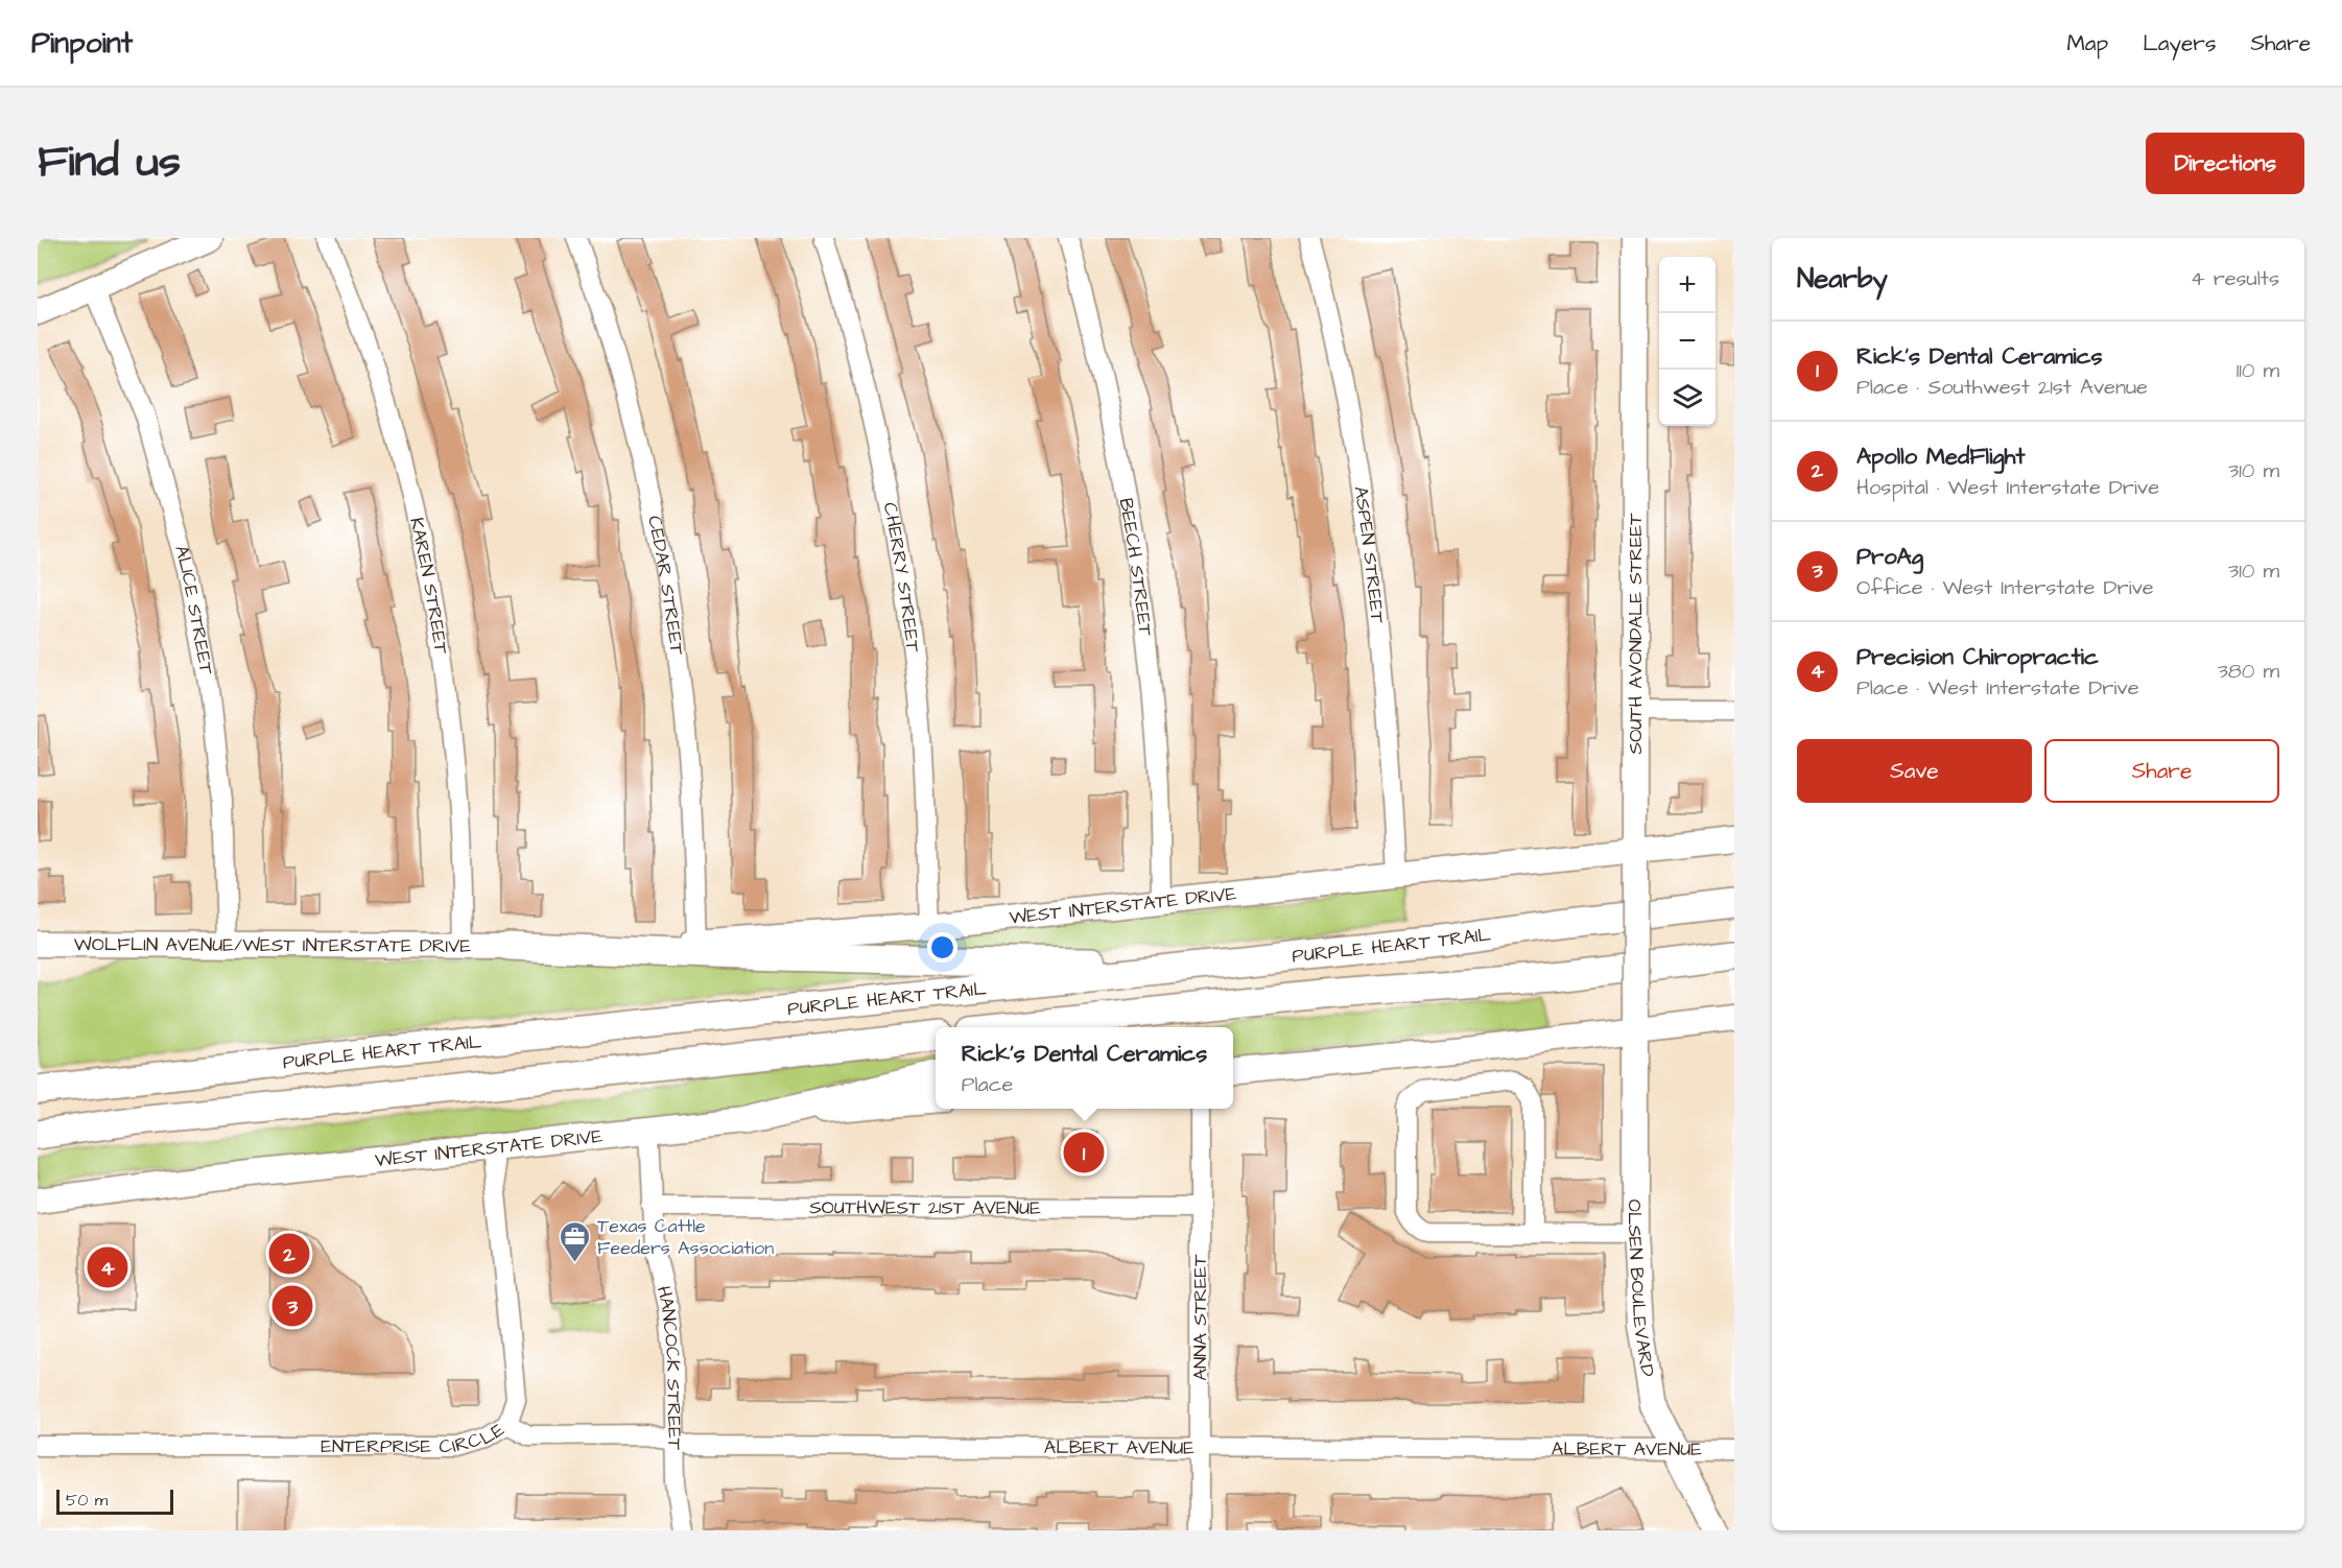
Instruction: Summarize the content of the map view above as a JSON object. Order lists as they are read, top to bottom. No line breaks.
{"streets":{"highway":["PURPLE HEART TRAIL"],"main road":["SOUTH AVONDALE STREET","WEST INTERSTATE DRIVE","WOLFLIN AVENUE/WEST INTERSTATE DRIVE","OLSEN BOULEVARD"],"street":["ASPEN STREET","BEECH STREET","CHERRY STREET","KAREN STREET","CEDAR STREET","ALICE STREET","SOUTHWEST 21ST AVENUE","ANNA STREET","HANCOCK STREET","ENTERPRISE CIRCLE","ALBERT AVENUE"]},"crossings":[["ASPEN STREET","WEST INTERSTATE DRIVE"],["BEECH STREET","WEST INTERSTATE DRIVE"],["CHERRY STREET","WEST INTERSTATE DRIVE"],["KAREN STREET","WOLFLIN AVENUE/WEST INTERSTATE DRIVE"],["CEDAR STREET","WEST INTERSTATE DRIVE"],["ALICE STREET","WOLFLIN AVENUE/WEST INTERSTATE DRIVE"],["SOUTH AVONDALE STREET","WEST INTERSTATE DRIVE"],["SOUTH AVONDALE STREET","OLSEN BOULEVARD"],["WEST INTERSTATE DRIVE","WOLFLIN AVENUE/WEST INTERSTATE DRIVE"],["WEST INTERSTATE DRIVE","HANCOCK STREET"],["WEST INTERSTATE DRIVE","ENTERPRISE CIRCLE"],["SOUTHWEST 21ST AVENUE","ANNA STREET"],["SOUTHWEST 21ST AVENUE","HANCOCK STREET"],["OLSEN BOULEVARD","ALBERT AVENUE"],["ANNA STREET","ALBERT AVENUE"],["HANCOCK STREET","ALBERT AVENUE"],["ENTERPRISE CIRCLE","ALBERT AVENUE"]],"places":{"office":["Texas Cattle Feeders Association"]},"scale_bar":"50 m","page":{"header":"Pinpoint","nav":["Map","Layers","Share"],"title":"Find us","buttons":["Directions",["Save","Share"]],"heading":["Nearby","4 results"],"map_buttons":["+","−"],"list":[{"mark":"1","name":"Rick's Dental Ceramics","note":"Place · Southwest 21st Avenue","value":"110 m"},{"mark":"2","name":"Apollo MedFlight","note":"Hospital · West Interstate Drive","value":"310 m"},{"mark":"3","name":"ProAg","note":"Office · West Interstate Drive","value":"310 m"},{"mark":"4","name":"Precision Chiropractic","note":"Place · West Interstate Drive","value":"380 m"}],"popup":["Rick's Dental Ceramics","Place"],"pins":["1","2","4","3"],"scale":"50 m"}}
